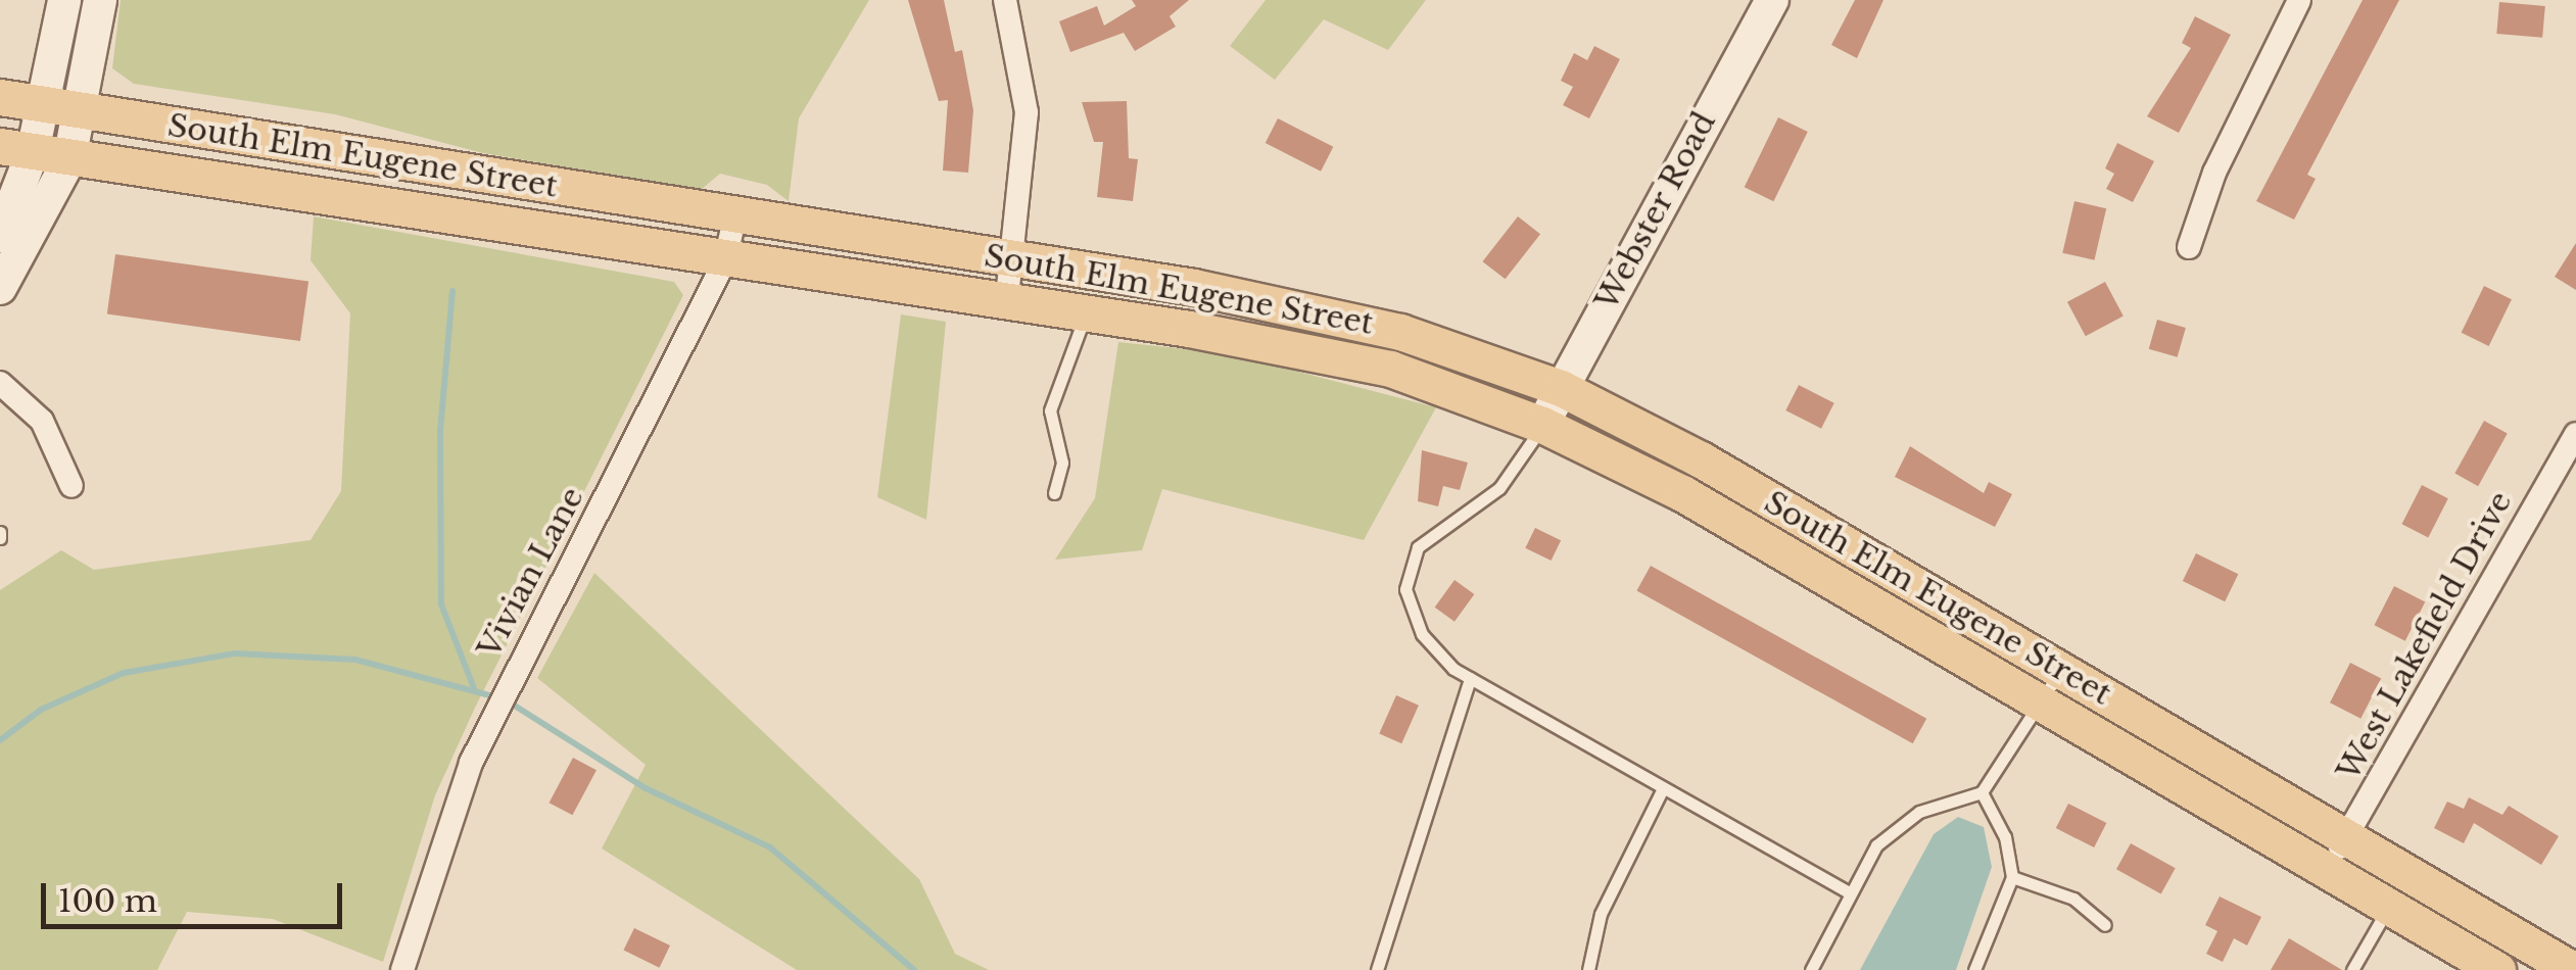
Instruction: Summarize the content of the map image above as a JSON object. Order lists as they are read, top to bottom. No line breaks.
{"streets":{"main road":["South Elm Eugene Street"],"street":["Webster Road","Vivian Lane","West Lakefield Drive"]},"crossings":[["South Elm Eugene Street","Webster Road"],["South Elm Eugene Street","Vivian Lane"],["South Elm Eugene Street","West Lakefield Drive"]],"scale_bar":"100 m"}
